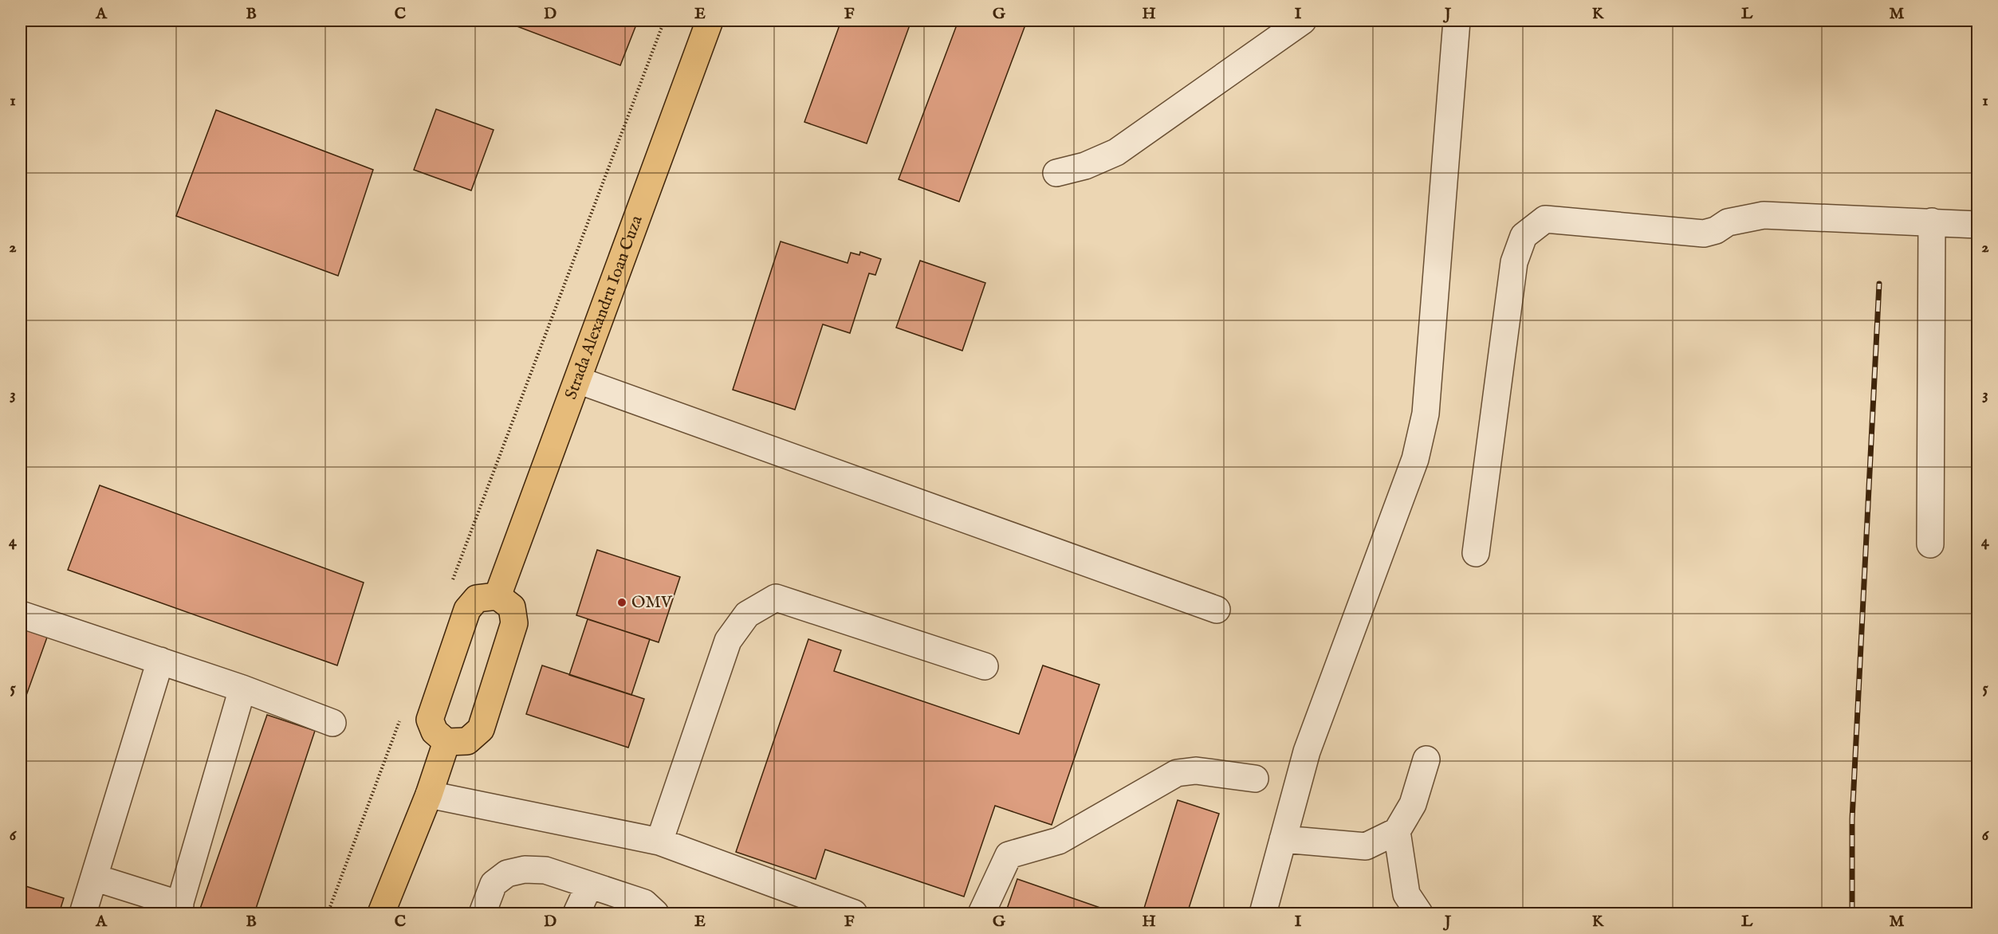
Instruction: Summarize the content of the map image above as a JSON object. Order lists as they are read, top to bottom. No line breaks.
{"streets":{"main road":["Strada Alexandru Ioan Cuza"]},"places":["OMV"],"grid":{"columns":["A","B","C","D","E","F","G","H","I","J","K","L","M"],"rows":["1","2","3","4","5","6"]}}
